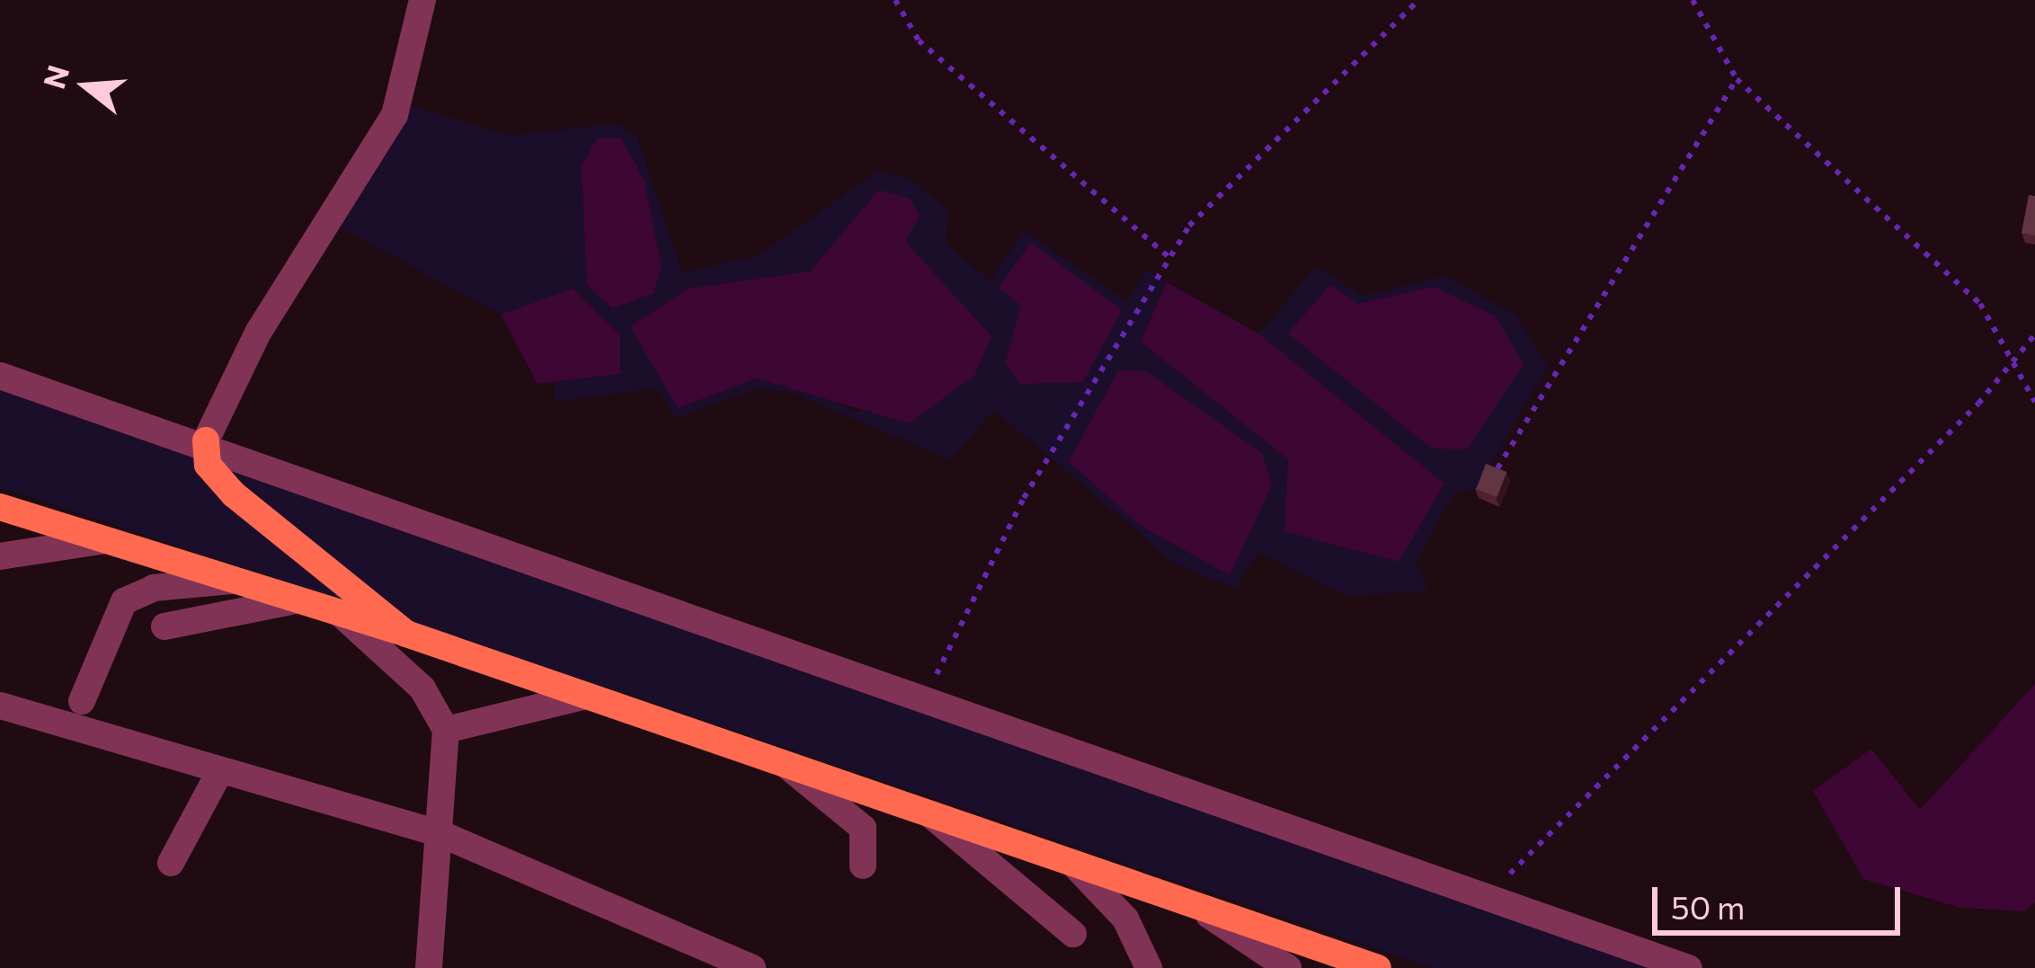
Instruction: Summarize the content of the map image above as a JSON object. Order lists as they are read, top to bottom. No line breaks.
{"scale_bar":"50 m","north":"left"}
